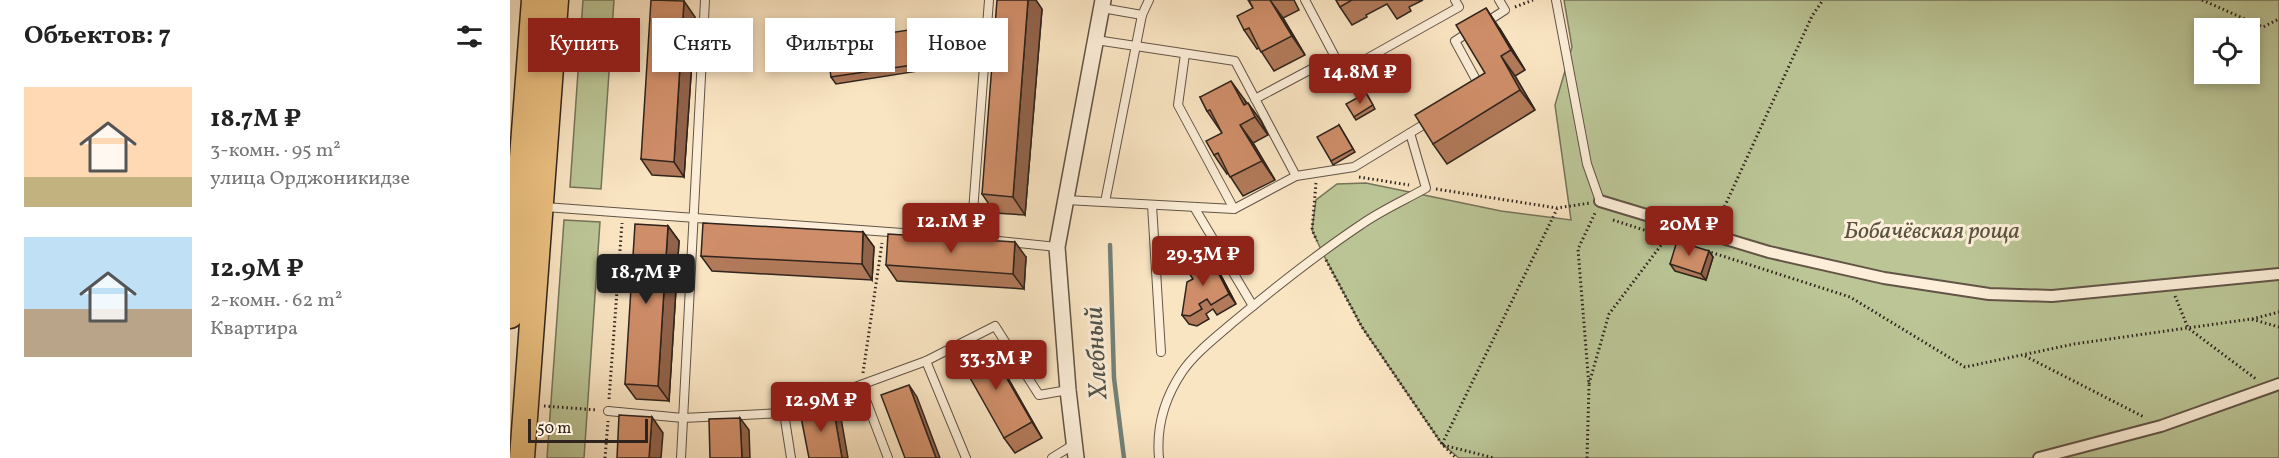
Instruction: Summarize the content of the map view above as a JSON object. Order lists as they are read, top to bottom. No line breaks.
{"water":["Хлебный"],"parks":["Бобачёвская роща"],"scale_bar":"50 m","page":{"heading":"Объектов: 7","chip":["Купить","Снять","Фильтры","Новое"],"price":["14.8M ₽","12.1M ₽","20M ₽","29.3M ₽","18.7M ₽","33.3M ₽","12.9M ₽"],"list":[{"name":"18.7M ₽","note":"3-комн. · 95 m² · улица Орджоникидзе"},{"name":"12.9M ₽","note":"2-комн. · 62 m² · Квартира"}],"scale":"50 m"}}
